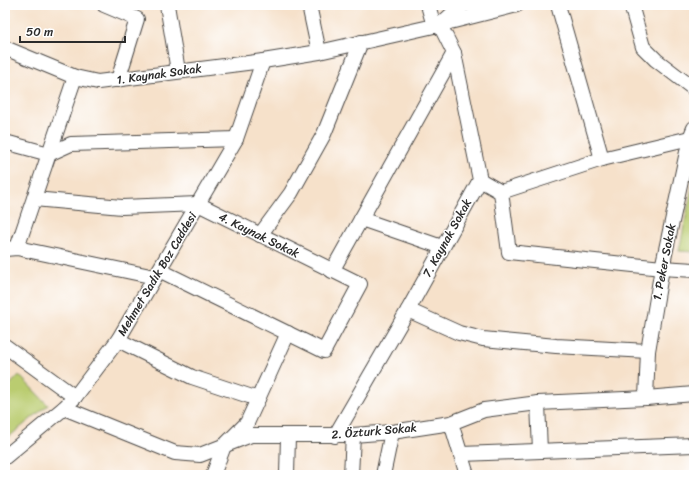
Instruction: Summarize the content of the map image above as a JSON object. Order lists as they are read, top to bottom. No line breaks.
{"streets":{"street":["1. Kaynak Sokak","4. Kaynak Sokak","7. Kaynak Sokak","1. Peker Sokak","Mehmet Sadık Boz Caddesi","2. Özturk Sokak"]},"crossings":[["1. Kaynak Sokak","Mehmet Sadık Boz Caddesi"],["4. Kaynak Sokak","Mehmet Sadık Boz Caddesi"],["7. Kaynak Sokak","2. Özturk Sokak"],["1. Peker Sokak","2. Özturk Sokak"],["Mehmet Sadık Boz Caddesi","2. Özturk Sokak"]],"scale_bar":"50 m"}
